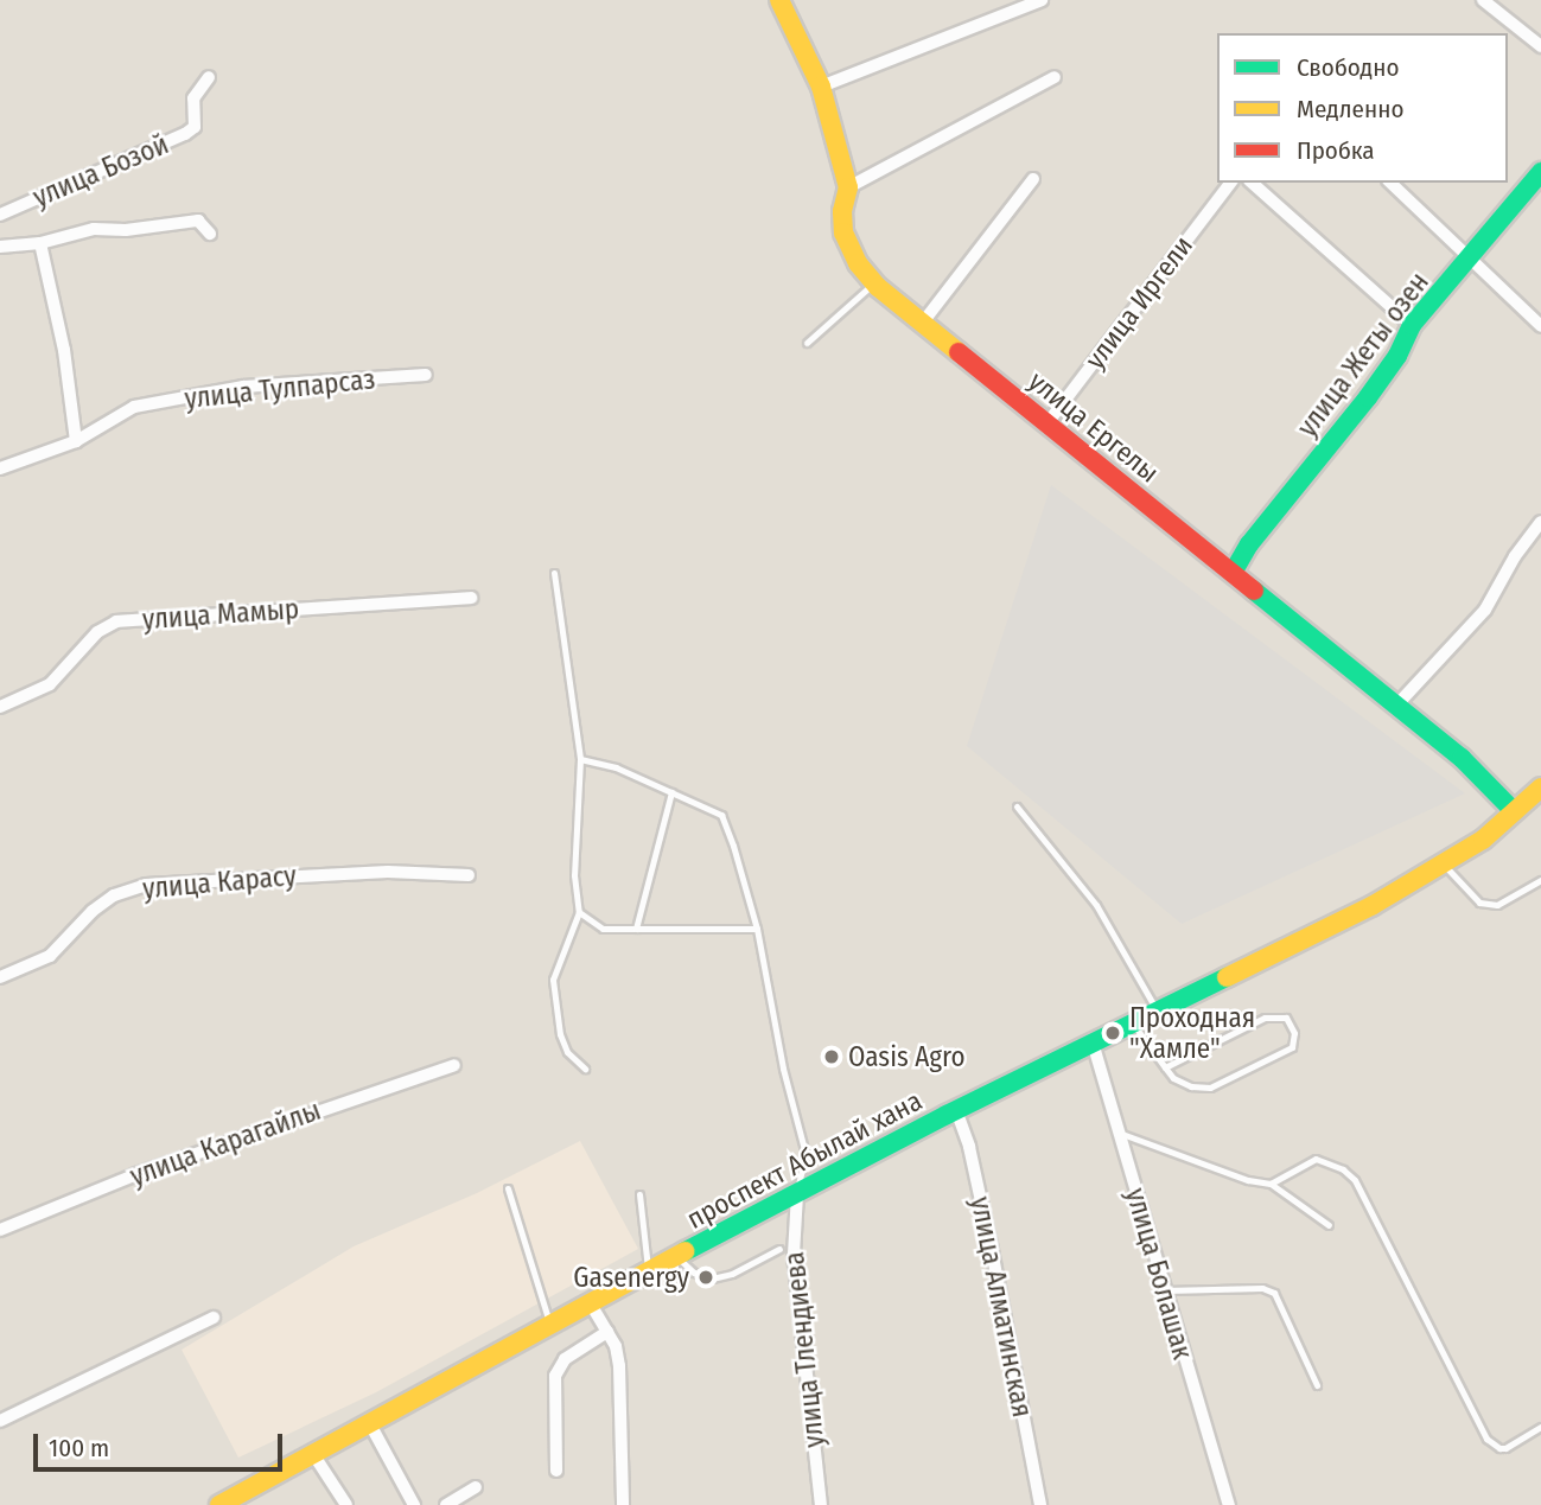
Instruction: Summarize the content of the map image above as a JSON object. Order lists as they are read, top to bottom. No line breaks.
{"streets":{"street":["улица Бозой","улица Иргели","улица Жеты озен","улица Тулпарсаз","улица Ергелы","улица Мамыр","улица Карасу","улица Карагайлы","проспект Абылай хана","улица Болашак","улица Алматинская","улица Тлендиева"]},"crossings":[["улица Иргели","улица Ергелы"],["улица Жеты озен","улица Ергелы"],["улица Ергелы","проспект Абылай хана"],["проспект Абылай хана","улица Болашак"],["проспект Абылай хана","улица Алматинская"],["проспект Абылай хана","улица Тлендиева"]],"places":["Проходная \"Хамле\"","Oasis Agro","Gasenergy"],"legend":["Свободно","Медленно","Пробка"],"scale_bar":"100 m"}
